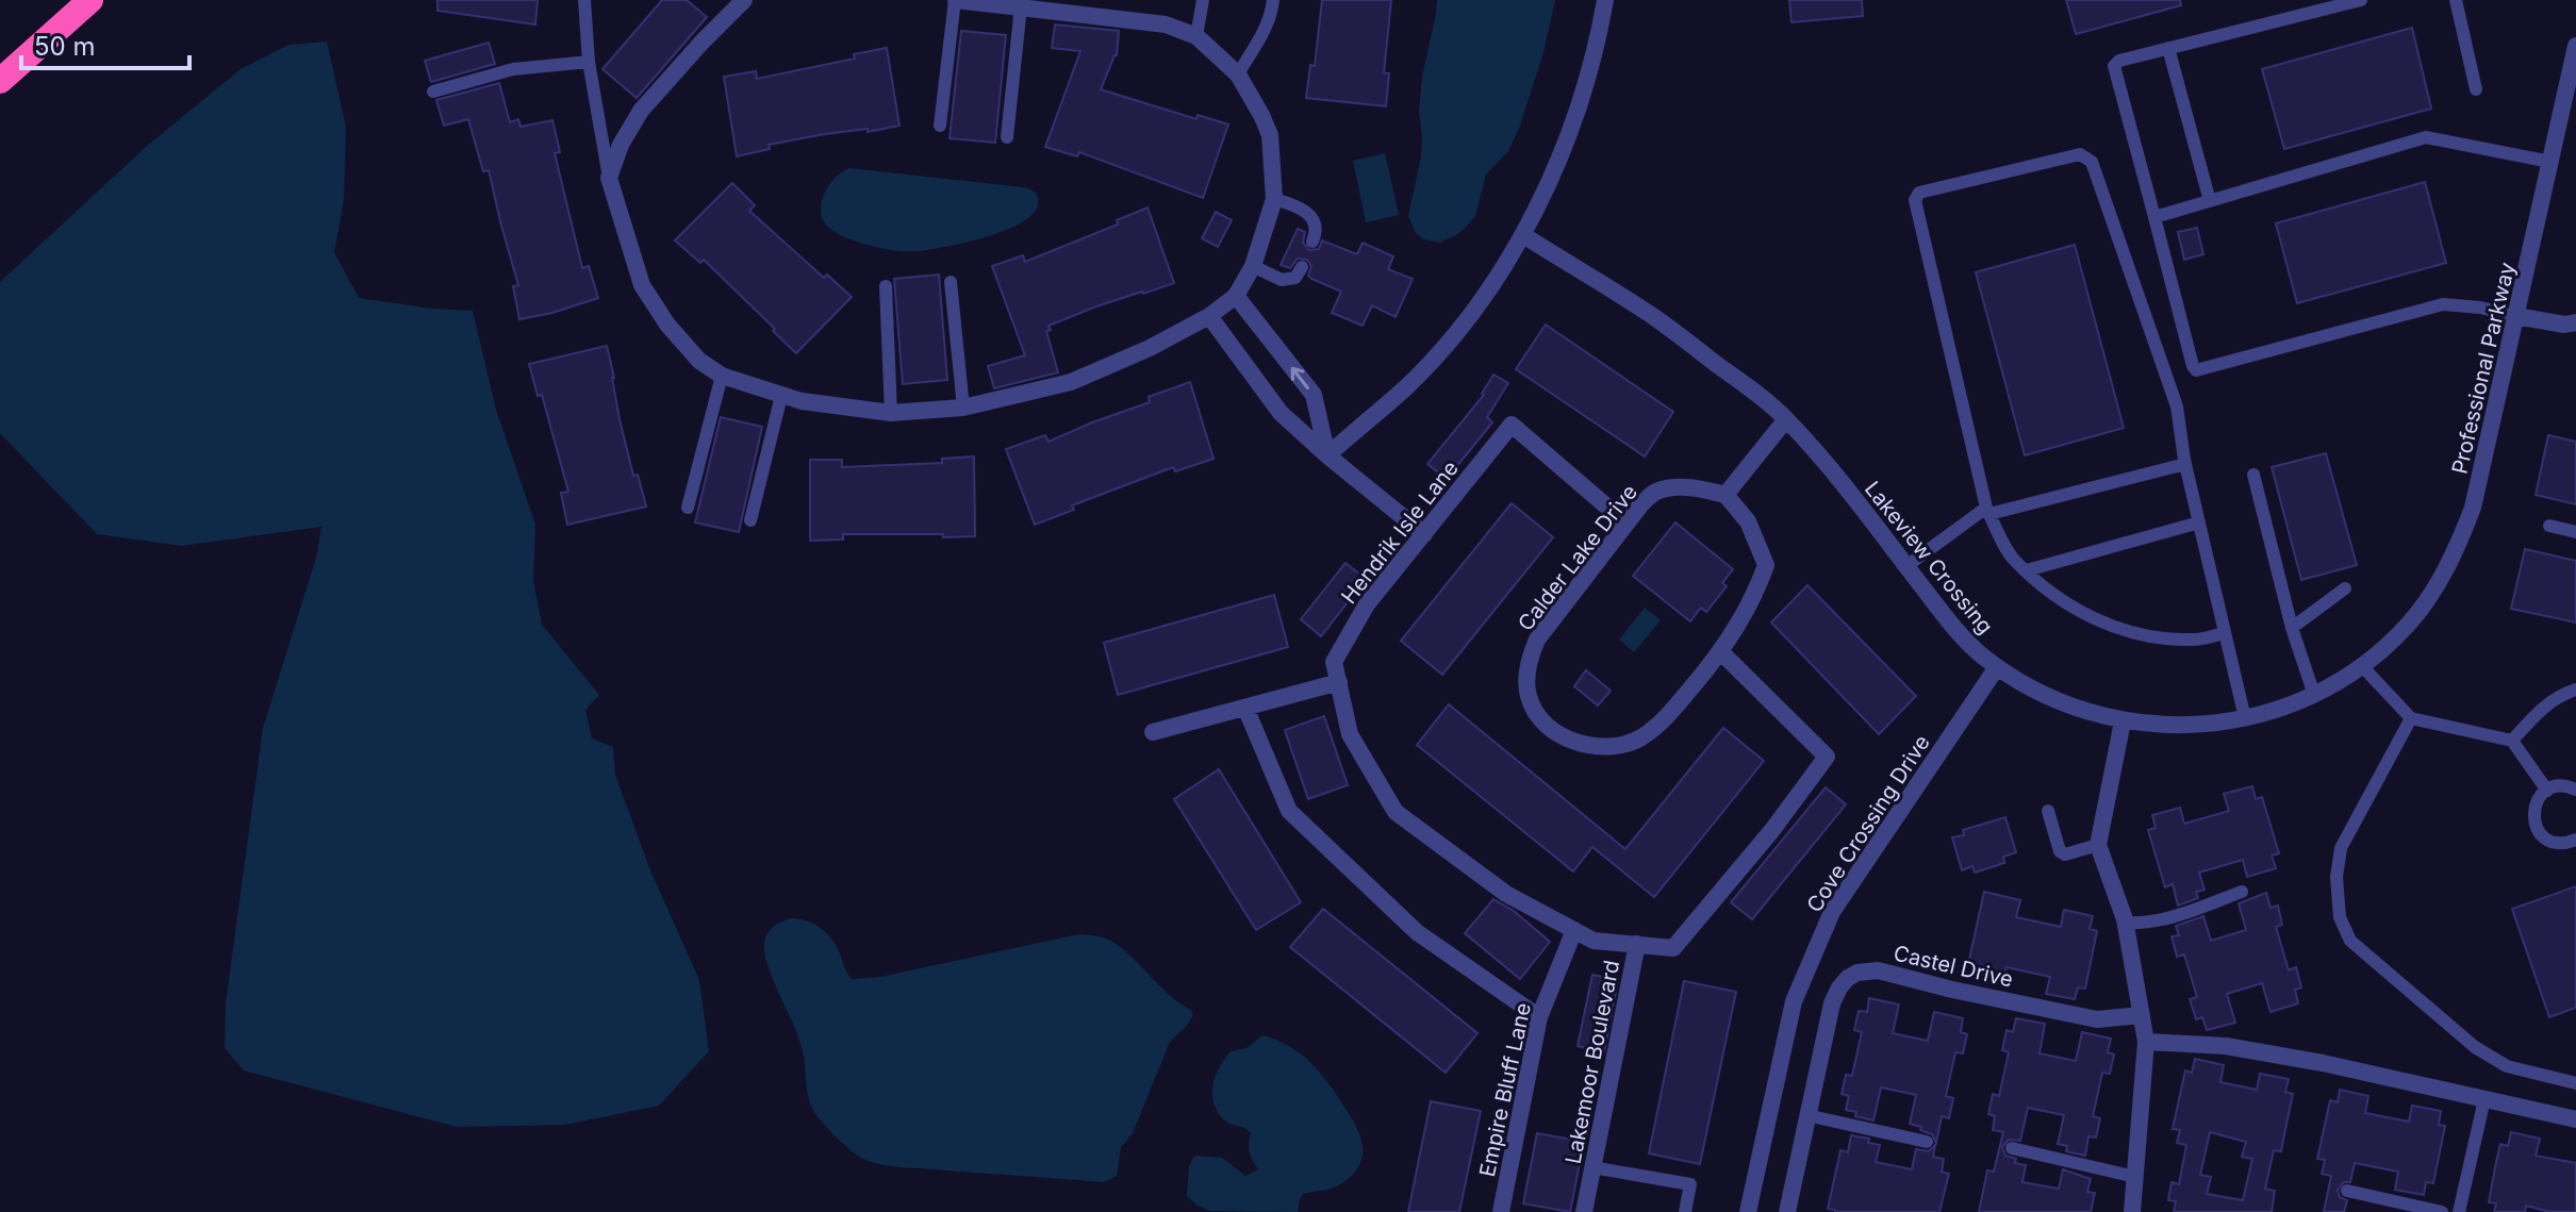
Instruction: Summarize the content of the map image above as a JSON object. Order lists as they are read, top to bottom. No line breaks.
{"streets":{"street":["Professional Parkway","Hendrik Isle Lane","Calder Lake Drive","Lakeview Crossing","Cove Crossing Drive","Castel Drive","Lakemoor Boulevard","Empire Bluff Lane"]},"crossings":[["Professional Parkway","Lakeview Crossing"],["Hendrik Isle Lane","Calder Lake Drive"],["Hendrik Isle Lane","Lakemoor Boulevard"],["Hendrik Isle Lane","Empire Bluff Lane"],["Calder Lake Drive","Lakemoor Boulevard"],["Lakeview Crossing","Cove Crossing Drive"]],"scale_bar":"50 m"}
